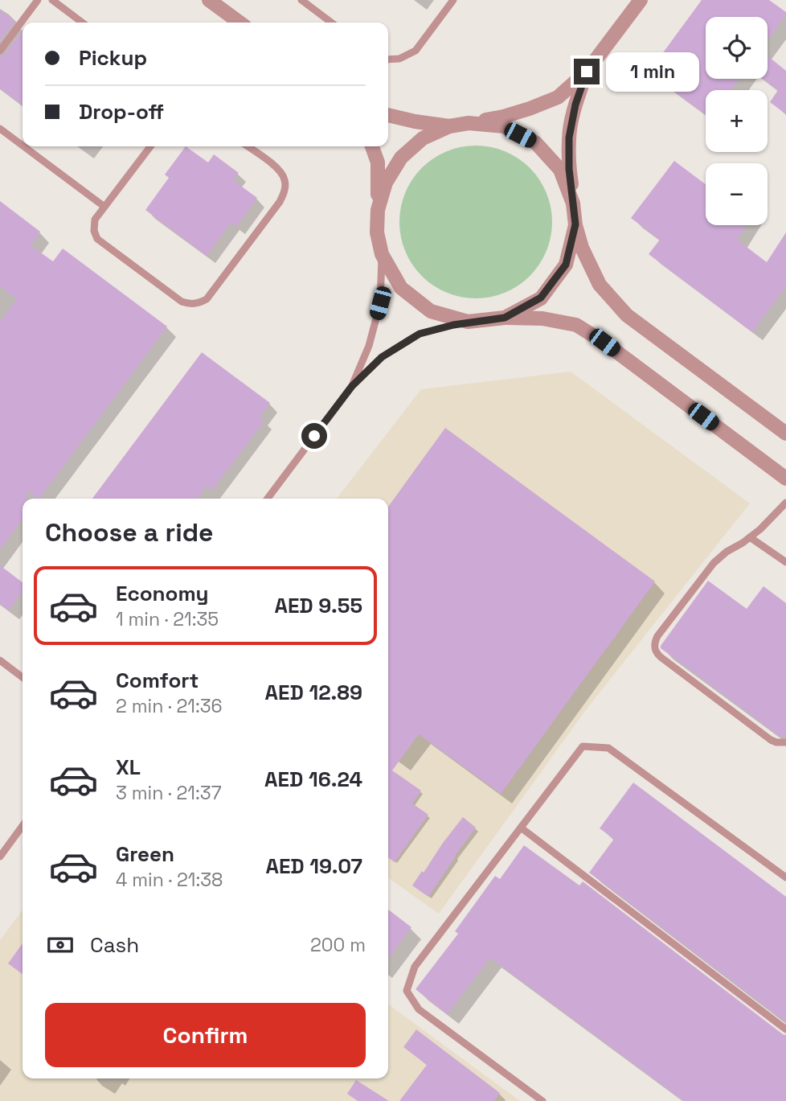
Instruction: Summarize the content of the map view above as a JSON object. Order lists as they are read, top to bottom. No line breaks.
{"page":{"map_buttons":["+","−"],"banner":["Pickup","Drop-off"],"bubble":"1 min","heading":"Choose a ride","list":[{"name":"Economy","note":"1 min · 21:35","value":"AED 9.55"},{"name":"Comfort","note":"2 min · 21:36","value":"AED 12.89"},{"name":"XL","note":"3 min · 21:37","value":"AED 16.24"},{"name":"Green","note":"4 min · 21:38","value":"AED 19.07"}],"pay":["Cash","200 m"],"buttons":"Confirm"}}
